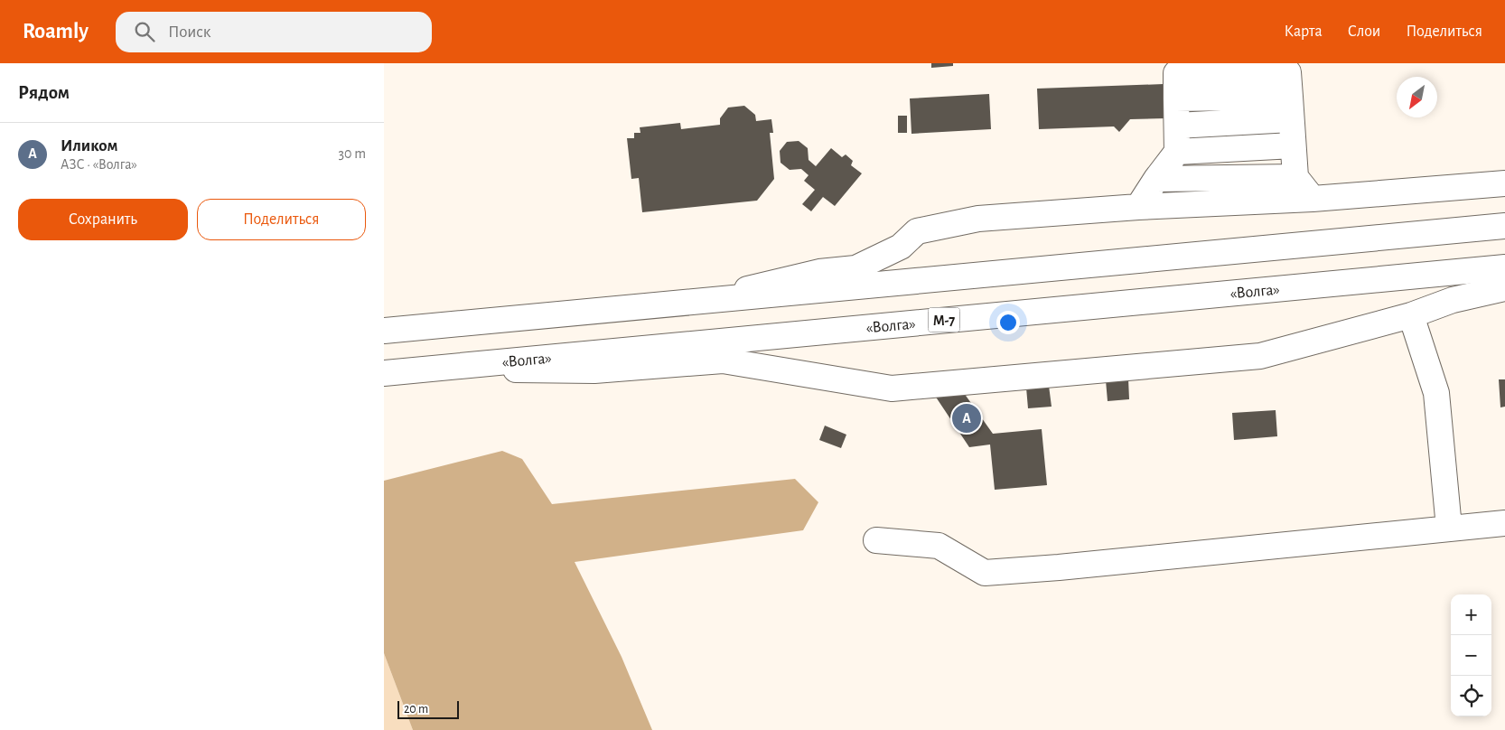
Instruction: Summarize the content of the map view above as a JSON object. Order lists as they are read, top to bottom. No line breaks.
{"streets":{"main road":["«Волга»","М-7"]},"scale_bar":"20 m","north":"bottom left","page":{"header":"Roamly","search":"Поиск","nav":["Карта","Слои","Поделиться"],"heading":"Рядом","list":[{"mark":"A","name":"Иликом","note":"АЗС · «Волга»","value":"30 m"}],"buttons":["Сохранить","Поделиться"],"pins":"A","map_buttons":["+","−"],"scale":"20 m"}}
